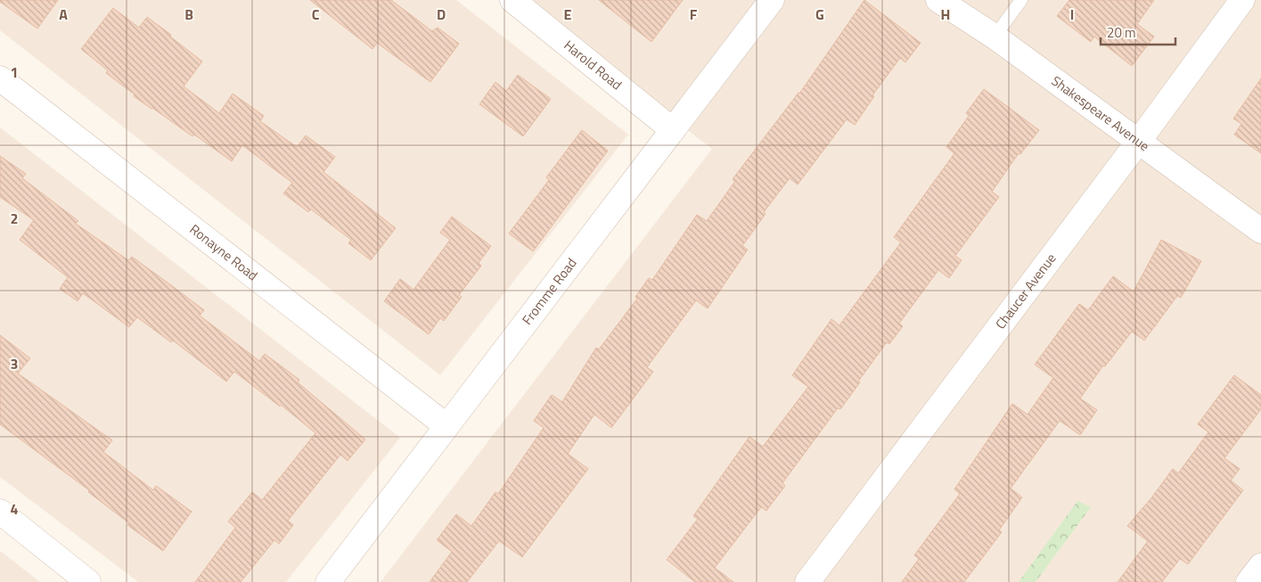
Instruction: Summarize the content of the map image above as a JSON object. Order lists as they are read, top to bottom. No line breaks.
{"streets":{"street":["Harold Road","Shakespeare Avenue","Ronayne Road","Fromme Road","Chaucer Avenue"]},"crossings":[["Harold Road","Fromme Road"],["Shakespeare Avenue","Chaucer Avenue"],["Ronayne Road","Fromme Road"]],"scale_bar":"20 m","grid":{"columns":["A","B","C","D","E","F","G","H","I"],"rows":["1","2","3","4"]}}
